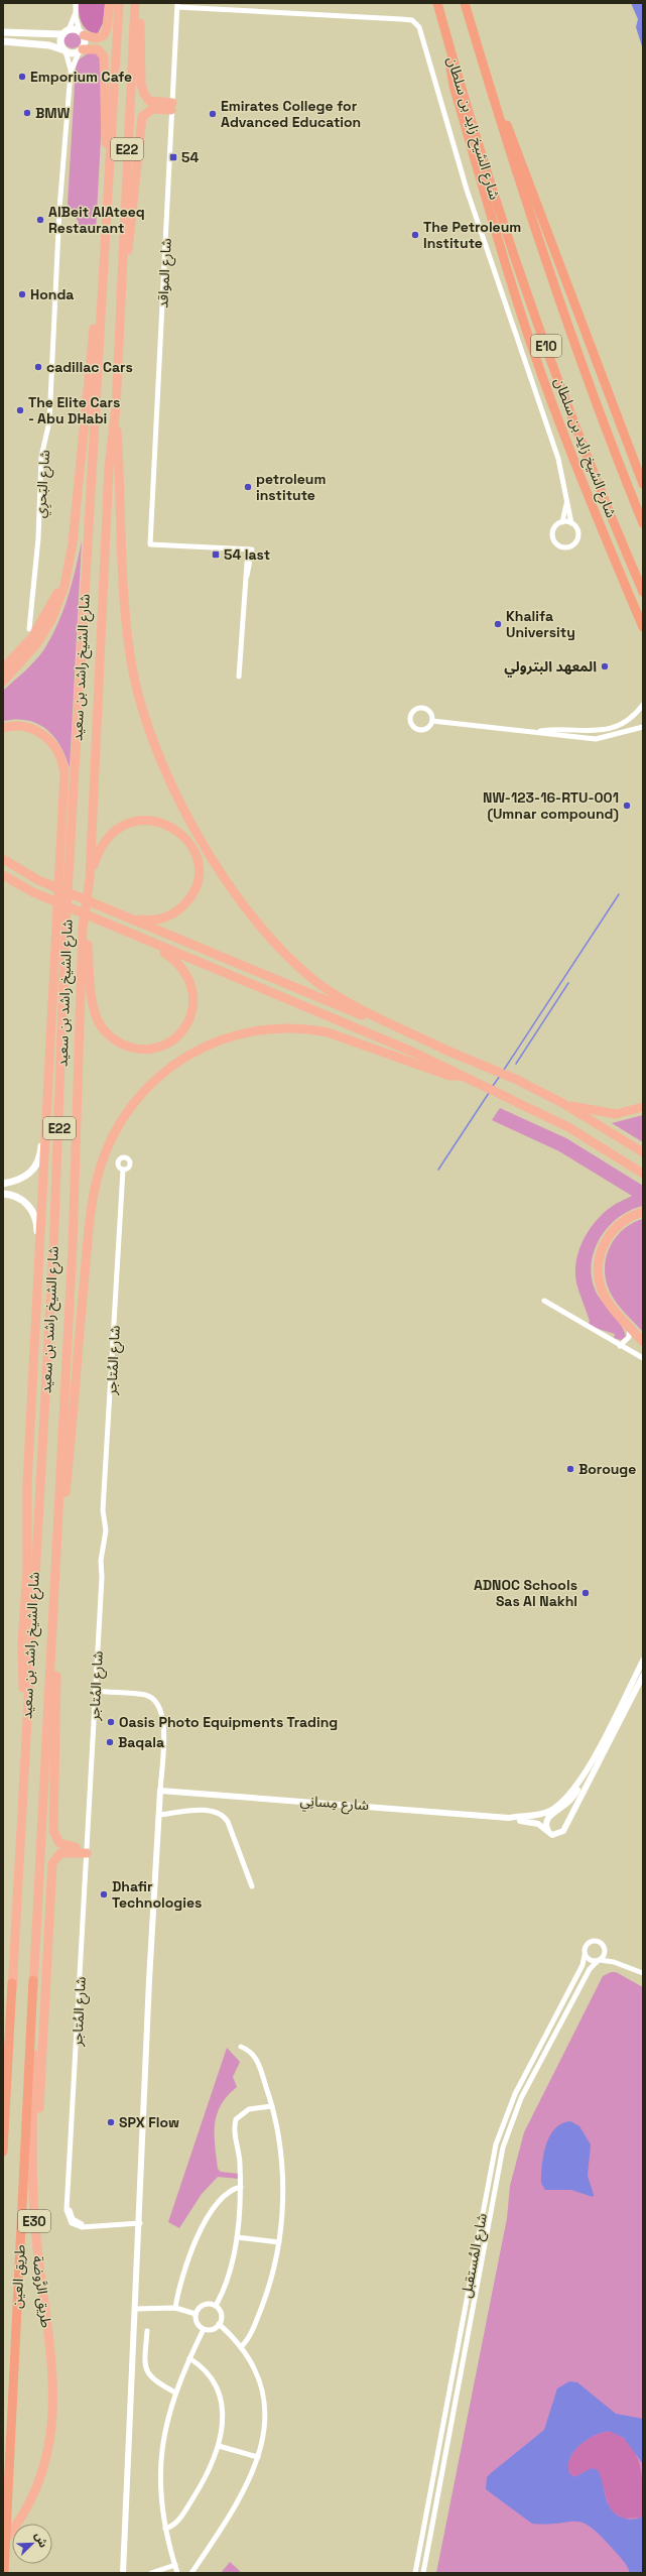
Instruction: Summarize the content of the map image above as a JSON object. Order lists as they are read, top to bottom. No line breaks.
{"streets":{"highway":["شارع الشيخ زايد بن سلطان","E22","E10","شارع الشيخ راشد بن سعيد","E30","طريق العين","طريق الرَّوضة"],"street":["شارع المواقد","شارع البَحرِي","شارع المُتاجر","شارع مِسانِي","شارع المُستقبل"]},"crossings":[["E22","شارع الشيخ راشد بن سعيد"],["شارع الشيخ راشد بن سعيد","طريق العين"],["شارع الشيخ راشد بن سعيد","طريق الرَّوضة"],["طريق العين","طريق الرَّوضة"]],"places":{"other":["Emporium Cafe","BMW","Emirates College for Advanced Education","AlBeit AlAteeq Restaurant","The Petroleum Institute","Honda","cadillac Cars","The Elite Cars - Abu DHabi","petroleum institute","Khalifa University","المعهد البترولي","NW-123-16-RTU-001 (Umnar compound)","Borouge","ADNOC Schools Sas Al Nakhl","Oasis Photo Equipments Trading","Baqala","Dhafir Technologies","SPX Flow"],"transit":["54","54 last"]},"north":"top right"}
